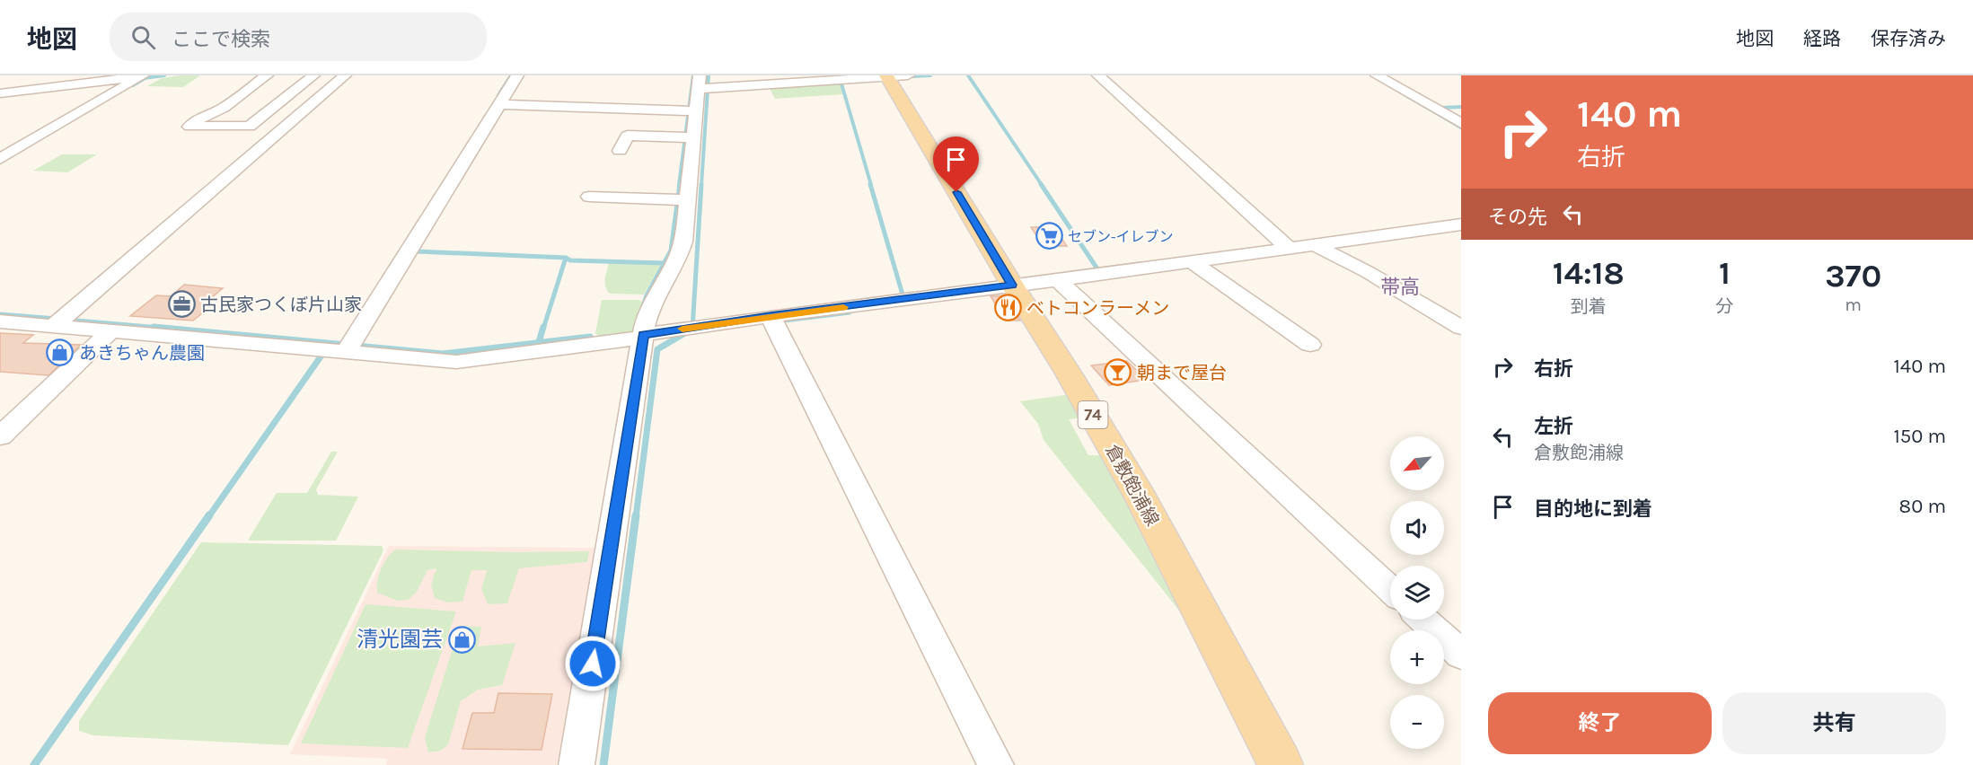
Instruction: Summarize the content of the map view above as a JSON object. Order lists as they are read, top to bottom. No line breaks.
{"streets":{"main road":["74","倉敷飽浦線"]},"districts":["帯高"],"places":{"supermarket":["セブン-イレブン"],"office":["古民家つくぼ片山家"],"restaurant":["ベトコンラーメン"],"shop":["あきちゃん農園","清光園芸"],"bar":["朝まで屋台"]},"north":"bottom left","page":{"header":"地図","search":"ここで検索","nav":["地図","経路","保存済み"],"turn":["140 m","右折"],"then":"その先","eta":["14:18","到着","1","分","370","m"],"list":[{"name":"右折","value":"140 m"},{"name":"左折","note":"倉敷飽浦線","value":"150 m"},{"name":"目的地に到着","value":"80 m"}],"map_buttons":["+","−"],"buttons":["終了","共有"]}}
